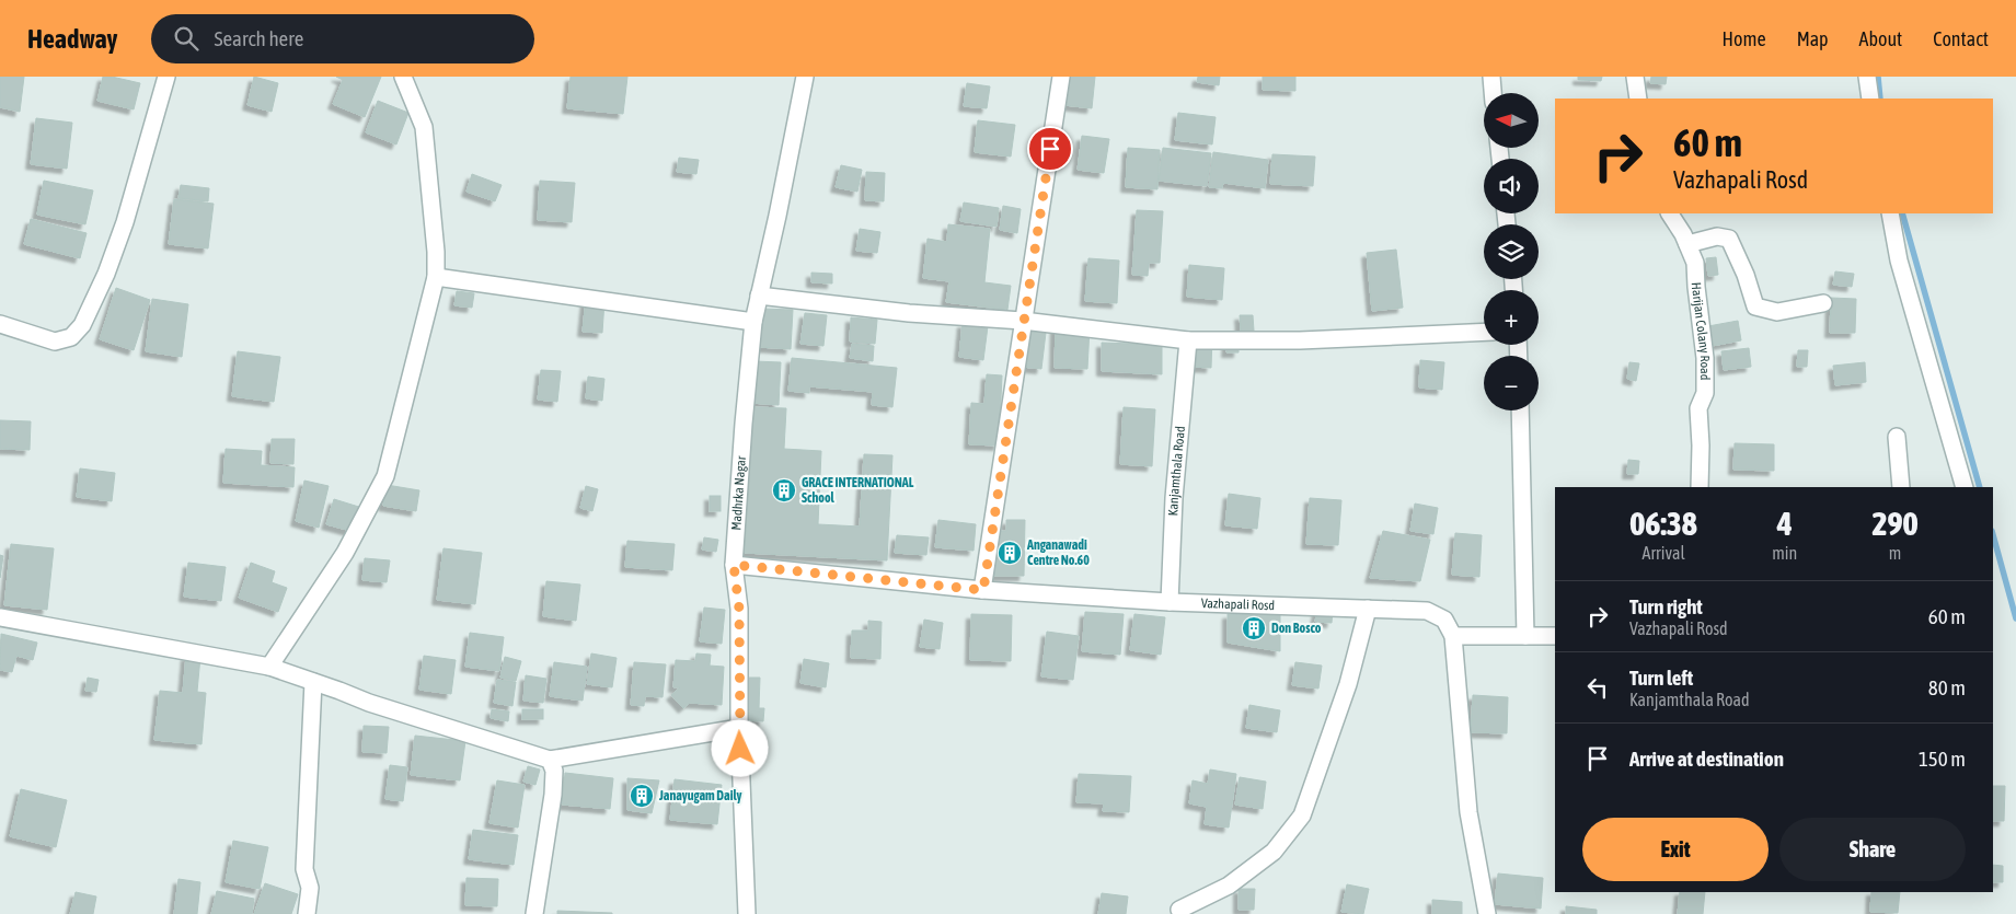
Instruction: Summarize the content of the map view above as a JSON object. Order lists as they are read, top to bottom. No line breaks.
{"streets":{"street":["Harijan Colany Road","Kanjamthala Road","Madhrka Nagar","Vazhapali Rosd"]},"crossings":[["Kanjamthala Road","Vazhapali Rosd"],["Madhrka Nagar","Vazhapali Rosd"]],"places":{"building":["GRACE INTERNATIONAL School","Anganawadi Centre No.60","Don Bosco","Janayugam Daily"]},"north":"left","page":{"header":"Headway","search":"Search here","nav":["Home","Map","About","Contact"],"map_buttons":["+","−"],"turn":["60 m","Vazhapali Rosd"],"eta":["06:38","Arrival","4","min","290","m"],"list":[{"name":"Turn right","note":"Vazhapali Rosd","value":"60 m"},{"name":"Turn left","note":"Kanjamthala Road","value":"80 m"},{"name":"Arrive at destination","value":"150 m"}],"buttons":["Exit","Share"]}}
